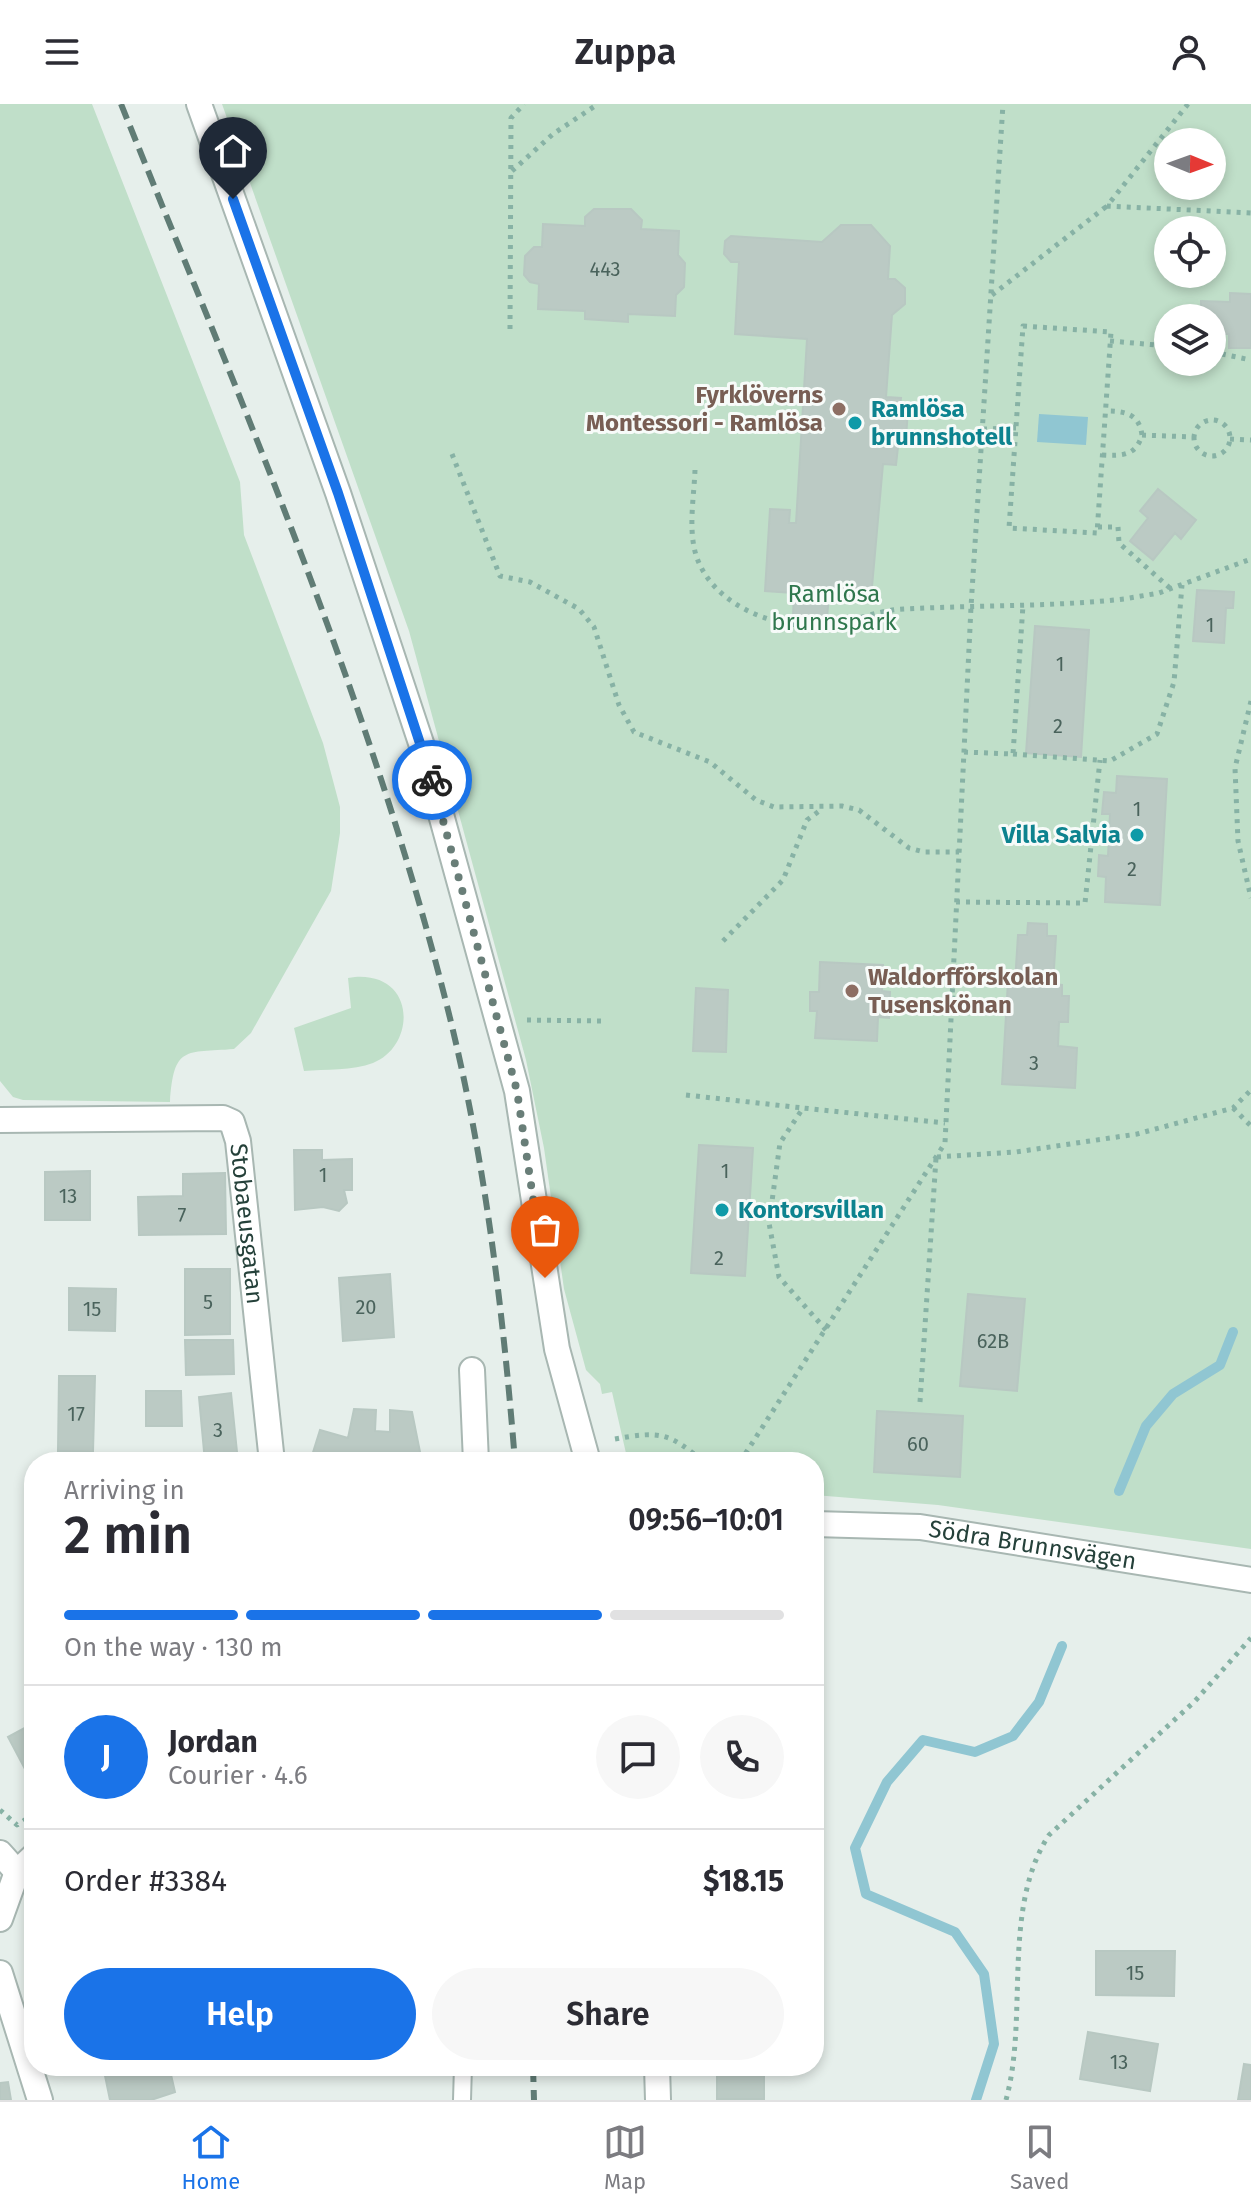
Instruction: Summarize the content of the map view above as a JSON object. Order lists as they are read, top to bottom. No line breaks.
{"streets":{"street":["Stobaeusgatan","Södra Brunnsvägen"]},"parks":["Ramlösa brunnspark"],"places":["Fyrklöverns Montessori - Ramlösa","Ramlösa brunnshotell","Villa Salvia","Waldorfförskolan Tusenskönan","Kontorsvillan"],"house_numbers":["443","1","1","2","1","2","3","1","1","13","7","2","5","20","15","62B","17","3","60","15","13"],"north":"right","page":{"header":"Zuppa","heading":["2 min","Arriving in","09:56–10:01"],"panel":["Jordan","Courier · 4.6","Order #3384","$18.15"],"bar":"On the way · 130 m","round":"J","buttons":["Help","Share"],"tabs":["Home","Map","Saved"]}}
